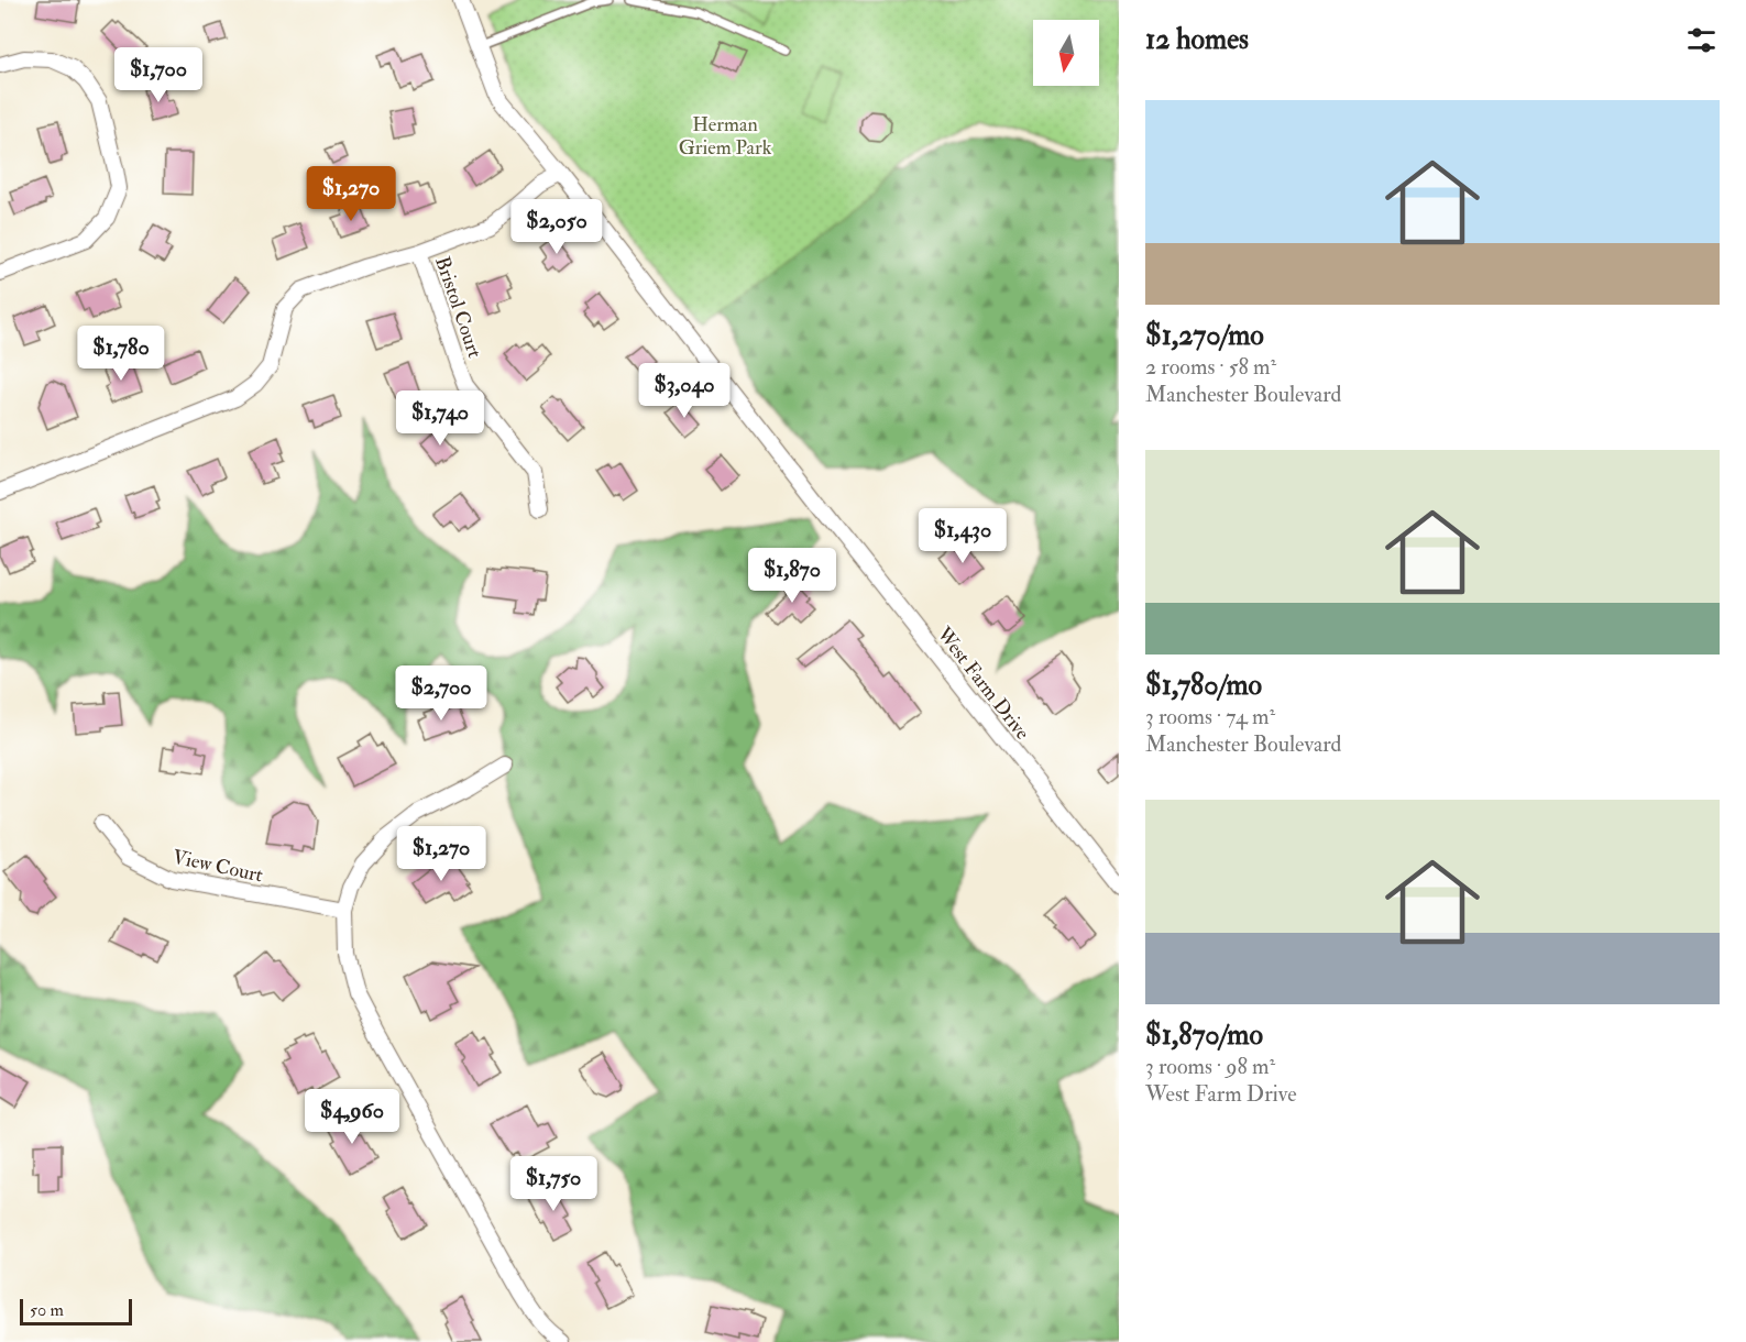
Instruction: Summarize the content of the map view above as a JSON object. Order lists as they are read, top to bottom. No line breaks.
{"streets":{"street":["Bristol Court","West Farm Drive","View Court"]},"parks":["Herman Griem Park"],"scale_bar":"50 m","north":"bottom","page":{"heading":"12 homes","price":["$1,700","$1,270","$2,050","$1,780","$3,040","$1,740","$1,430","$1,870","$2,700","$1,270","$4,960","$1,750"],"list":[{"name":"$1,270/mo","note":"2 rooms · 58 m² · Manchester Boulevard"},{"name":"$1,780/mo","note":"3 rooms · 74 m² · Manchester Boulevard"},{"name":"$1,870/mo","note":"3 rooms · 98 m² · West Farm Drive"}],"scale":"50 m"}}
